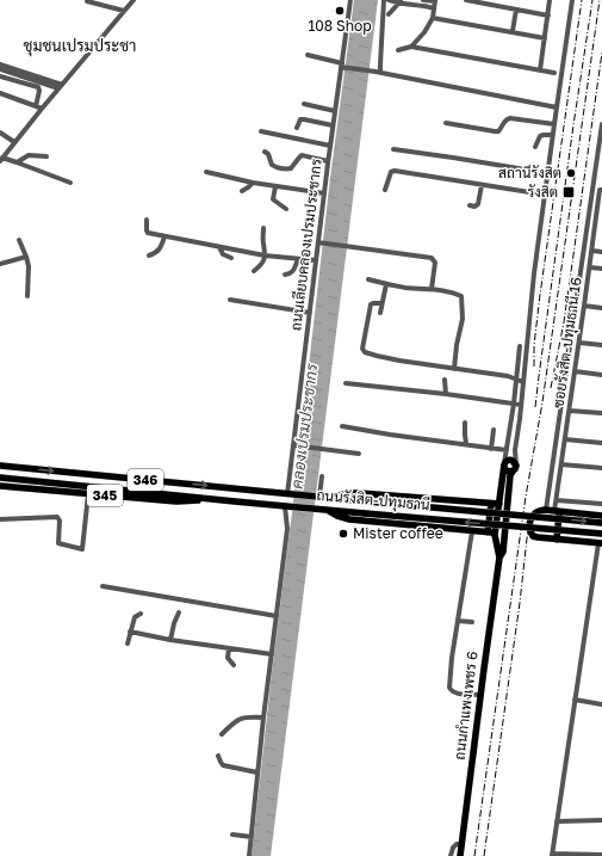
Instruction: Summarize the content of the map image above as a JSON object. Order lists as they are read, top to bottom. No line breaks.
{"streets":{"main road":["346","345","ถนนรังสิต-ปทุมธานี","ถนนกำแพงเพชร 6"],"street":["ถนนเลียบคลองเปรมประชากร","ซอยรังสิต-ปทุมธานี 16"]},"crossings":[["ถนนเลียบคลองเปรมประชากร","ถนนรังสิต-ปทุมธานี"],["345","ถนนรังสิต-ปทุมธานี"]],"districts":["ชุมชนเปรมประชา"],"water":["คลองเปรมประชากร"],"places":{"other":["108 Shop","สถานีรังสิต","Mister coffee"],"transit":["รังสิต"]}}
